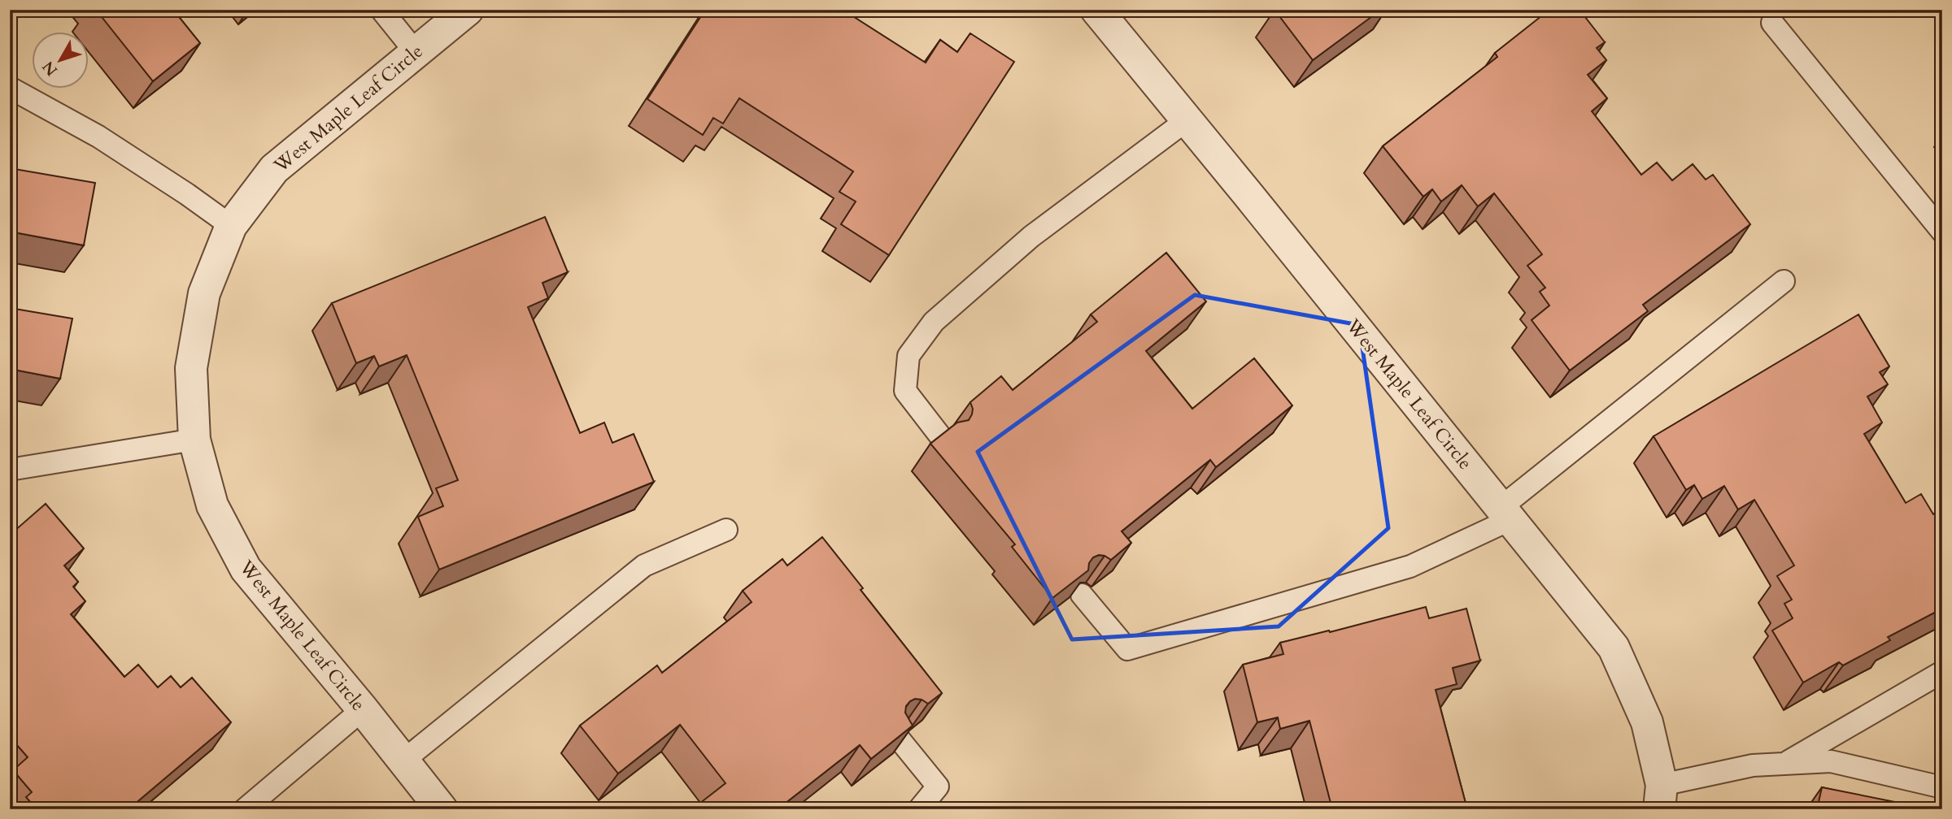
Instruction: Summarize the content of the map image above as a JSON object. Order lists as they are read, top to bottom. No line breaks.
{"streets":{"street":["West Maple Leaf Circle"]},"north":"bottom left"}
